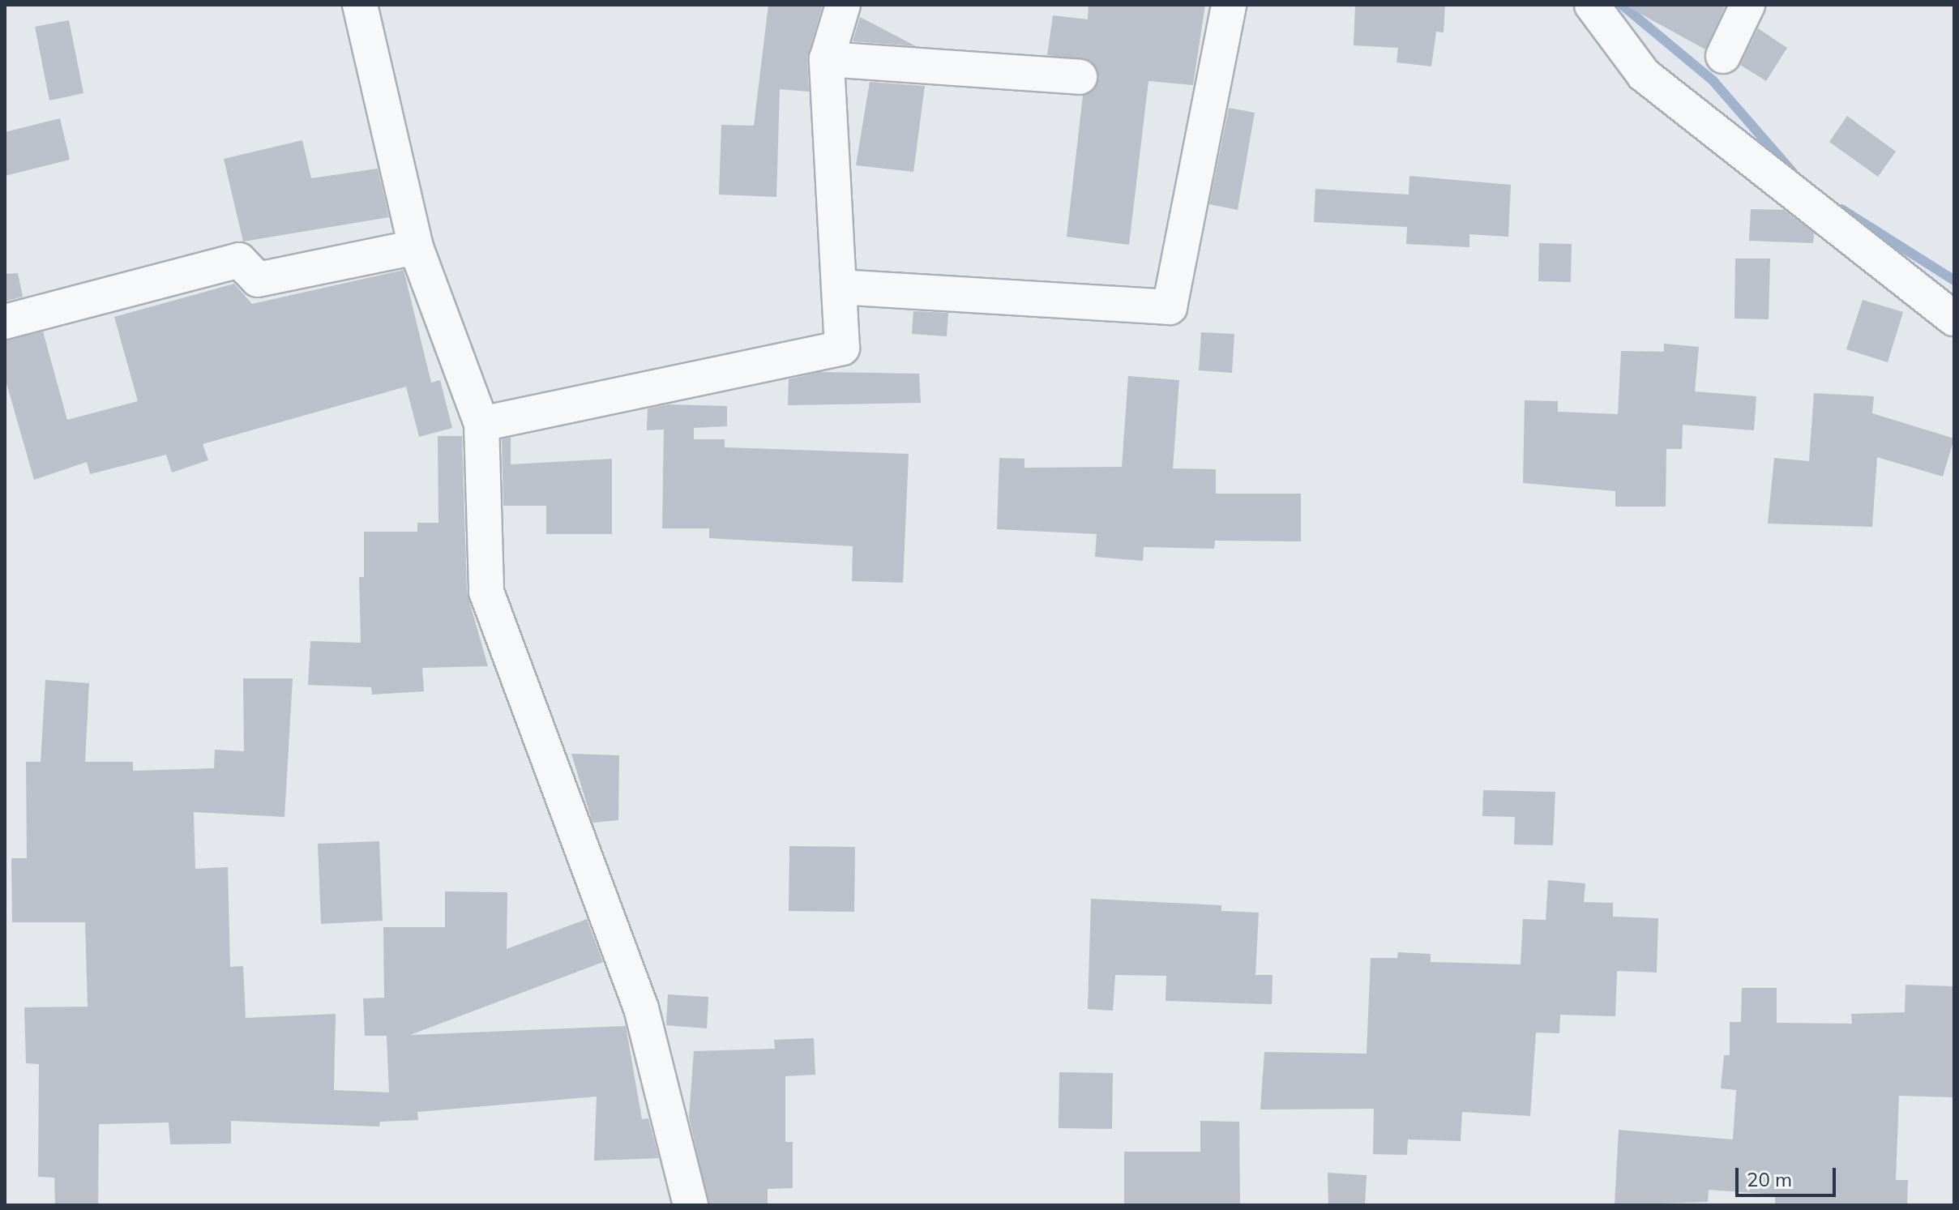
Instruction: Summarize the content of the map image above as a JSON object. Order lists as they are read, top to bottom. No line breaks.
{"scale_bar":"20 m"}
